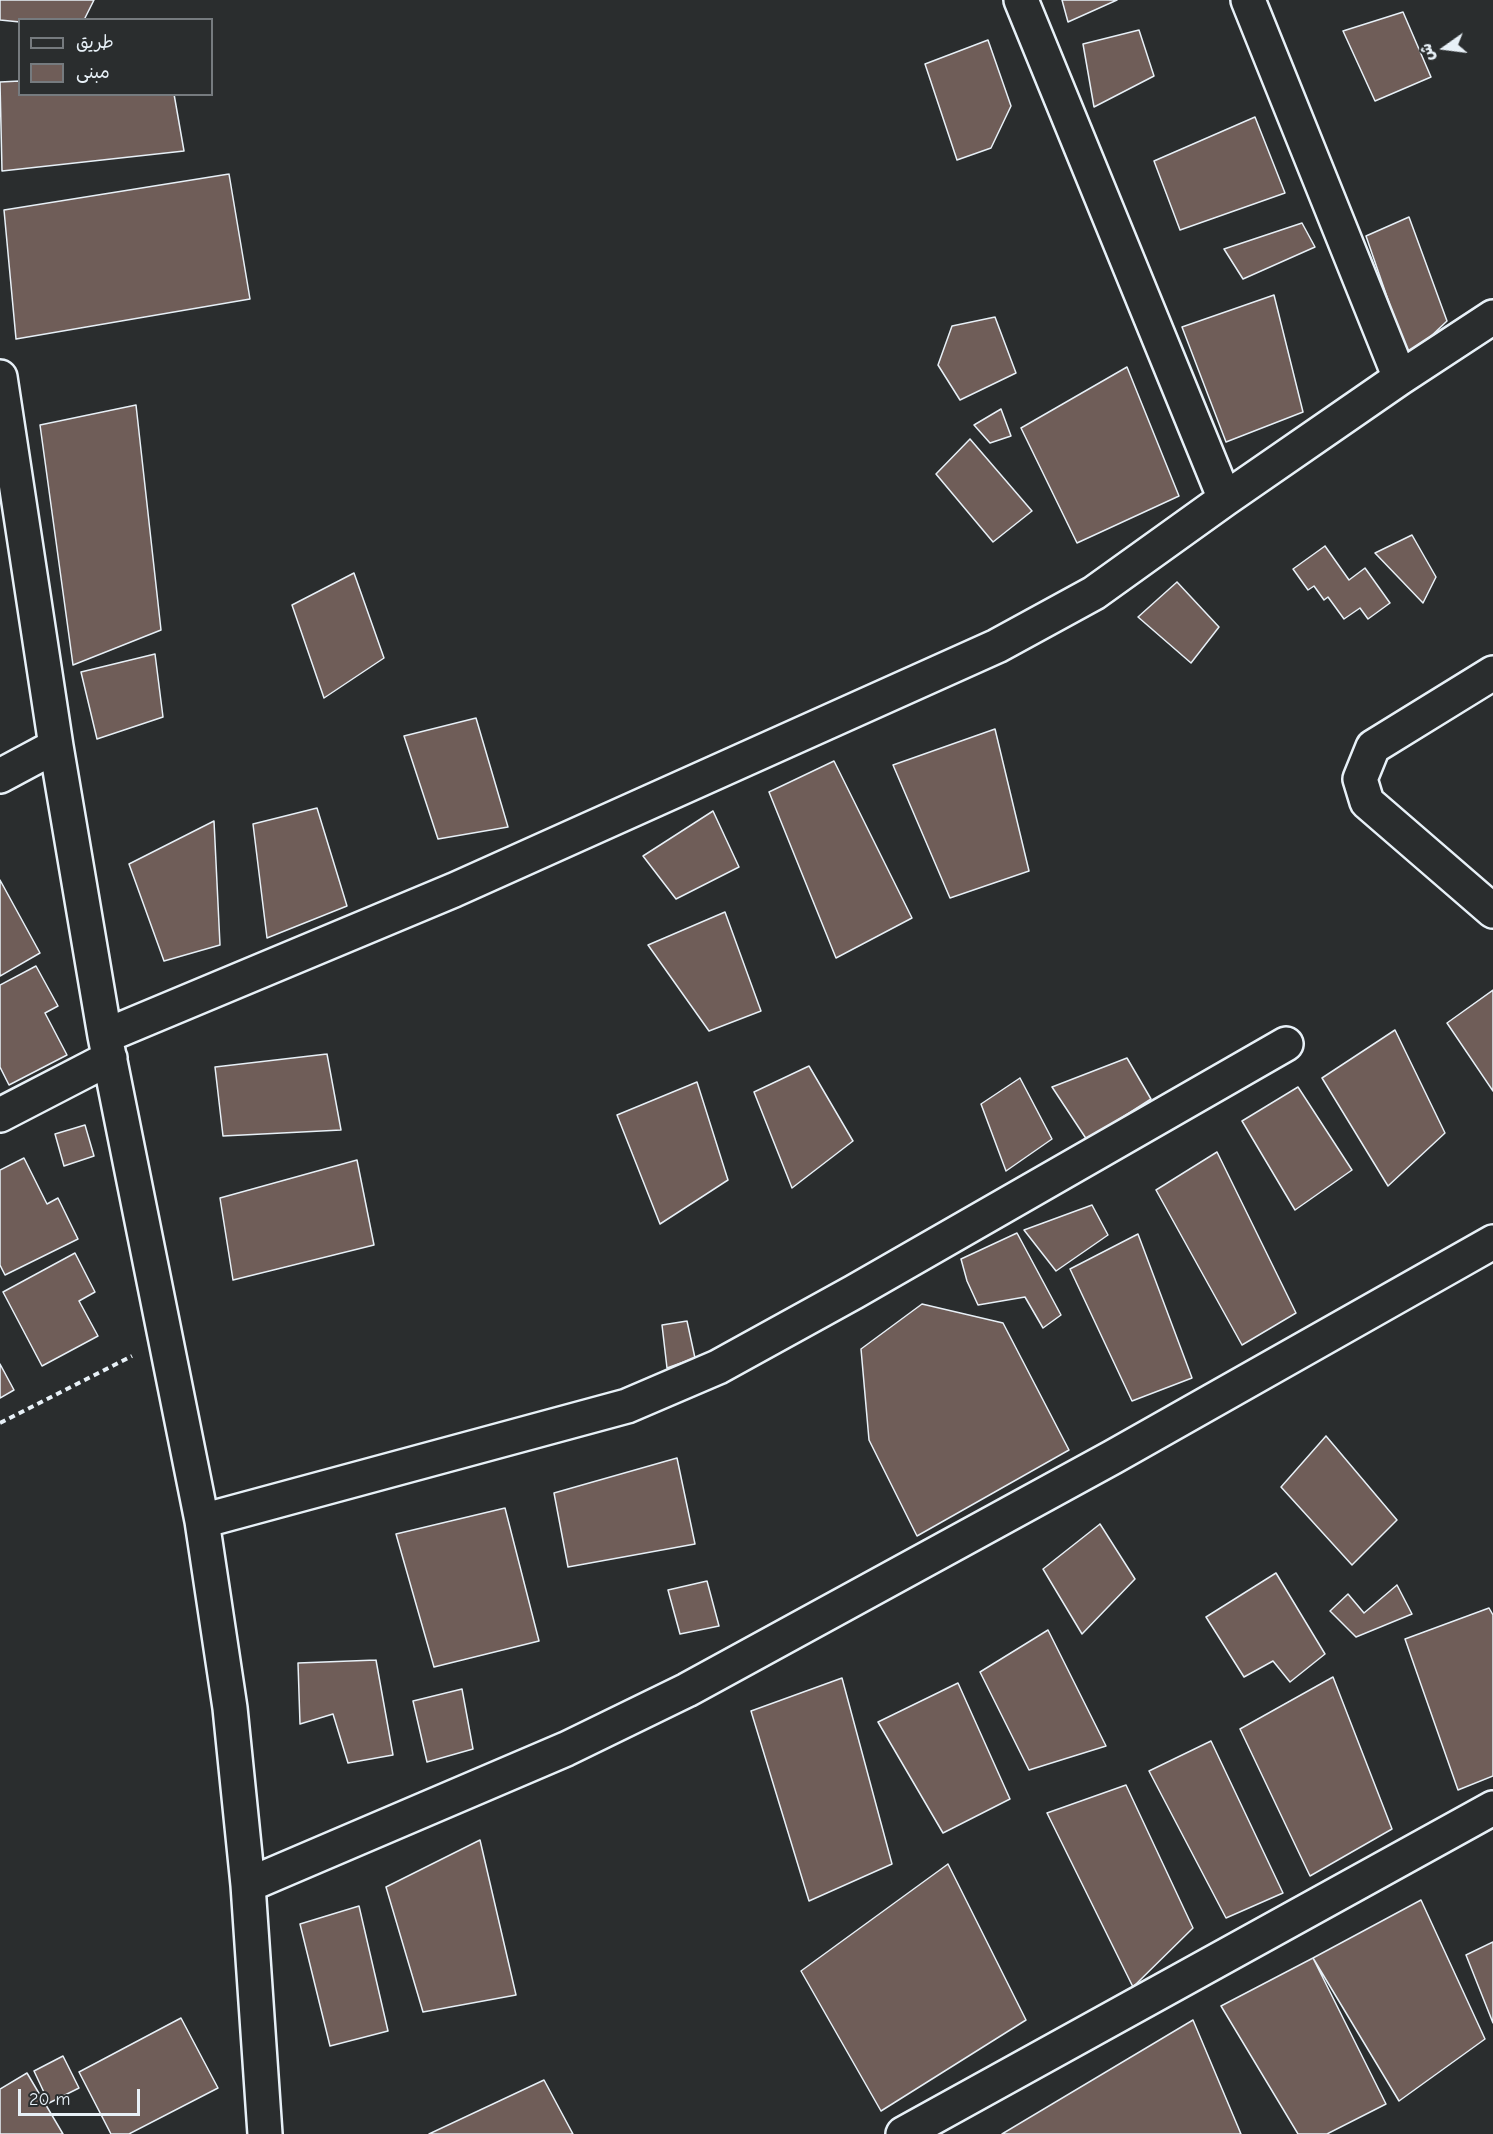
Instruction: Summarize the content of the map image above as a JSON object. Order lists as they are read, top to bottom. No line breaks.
{"legend":["طريق","مبنى"],"scale_bar":"20 m","north":"left"}
